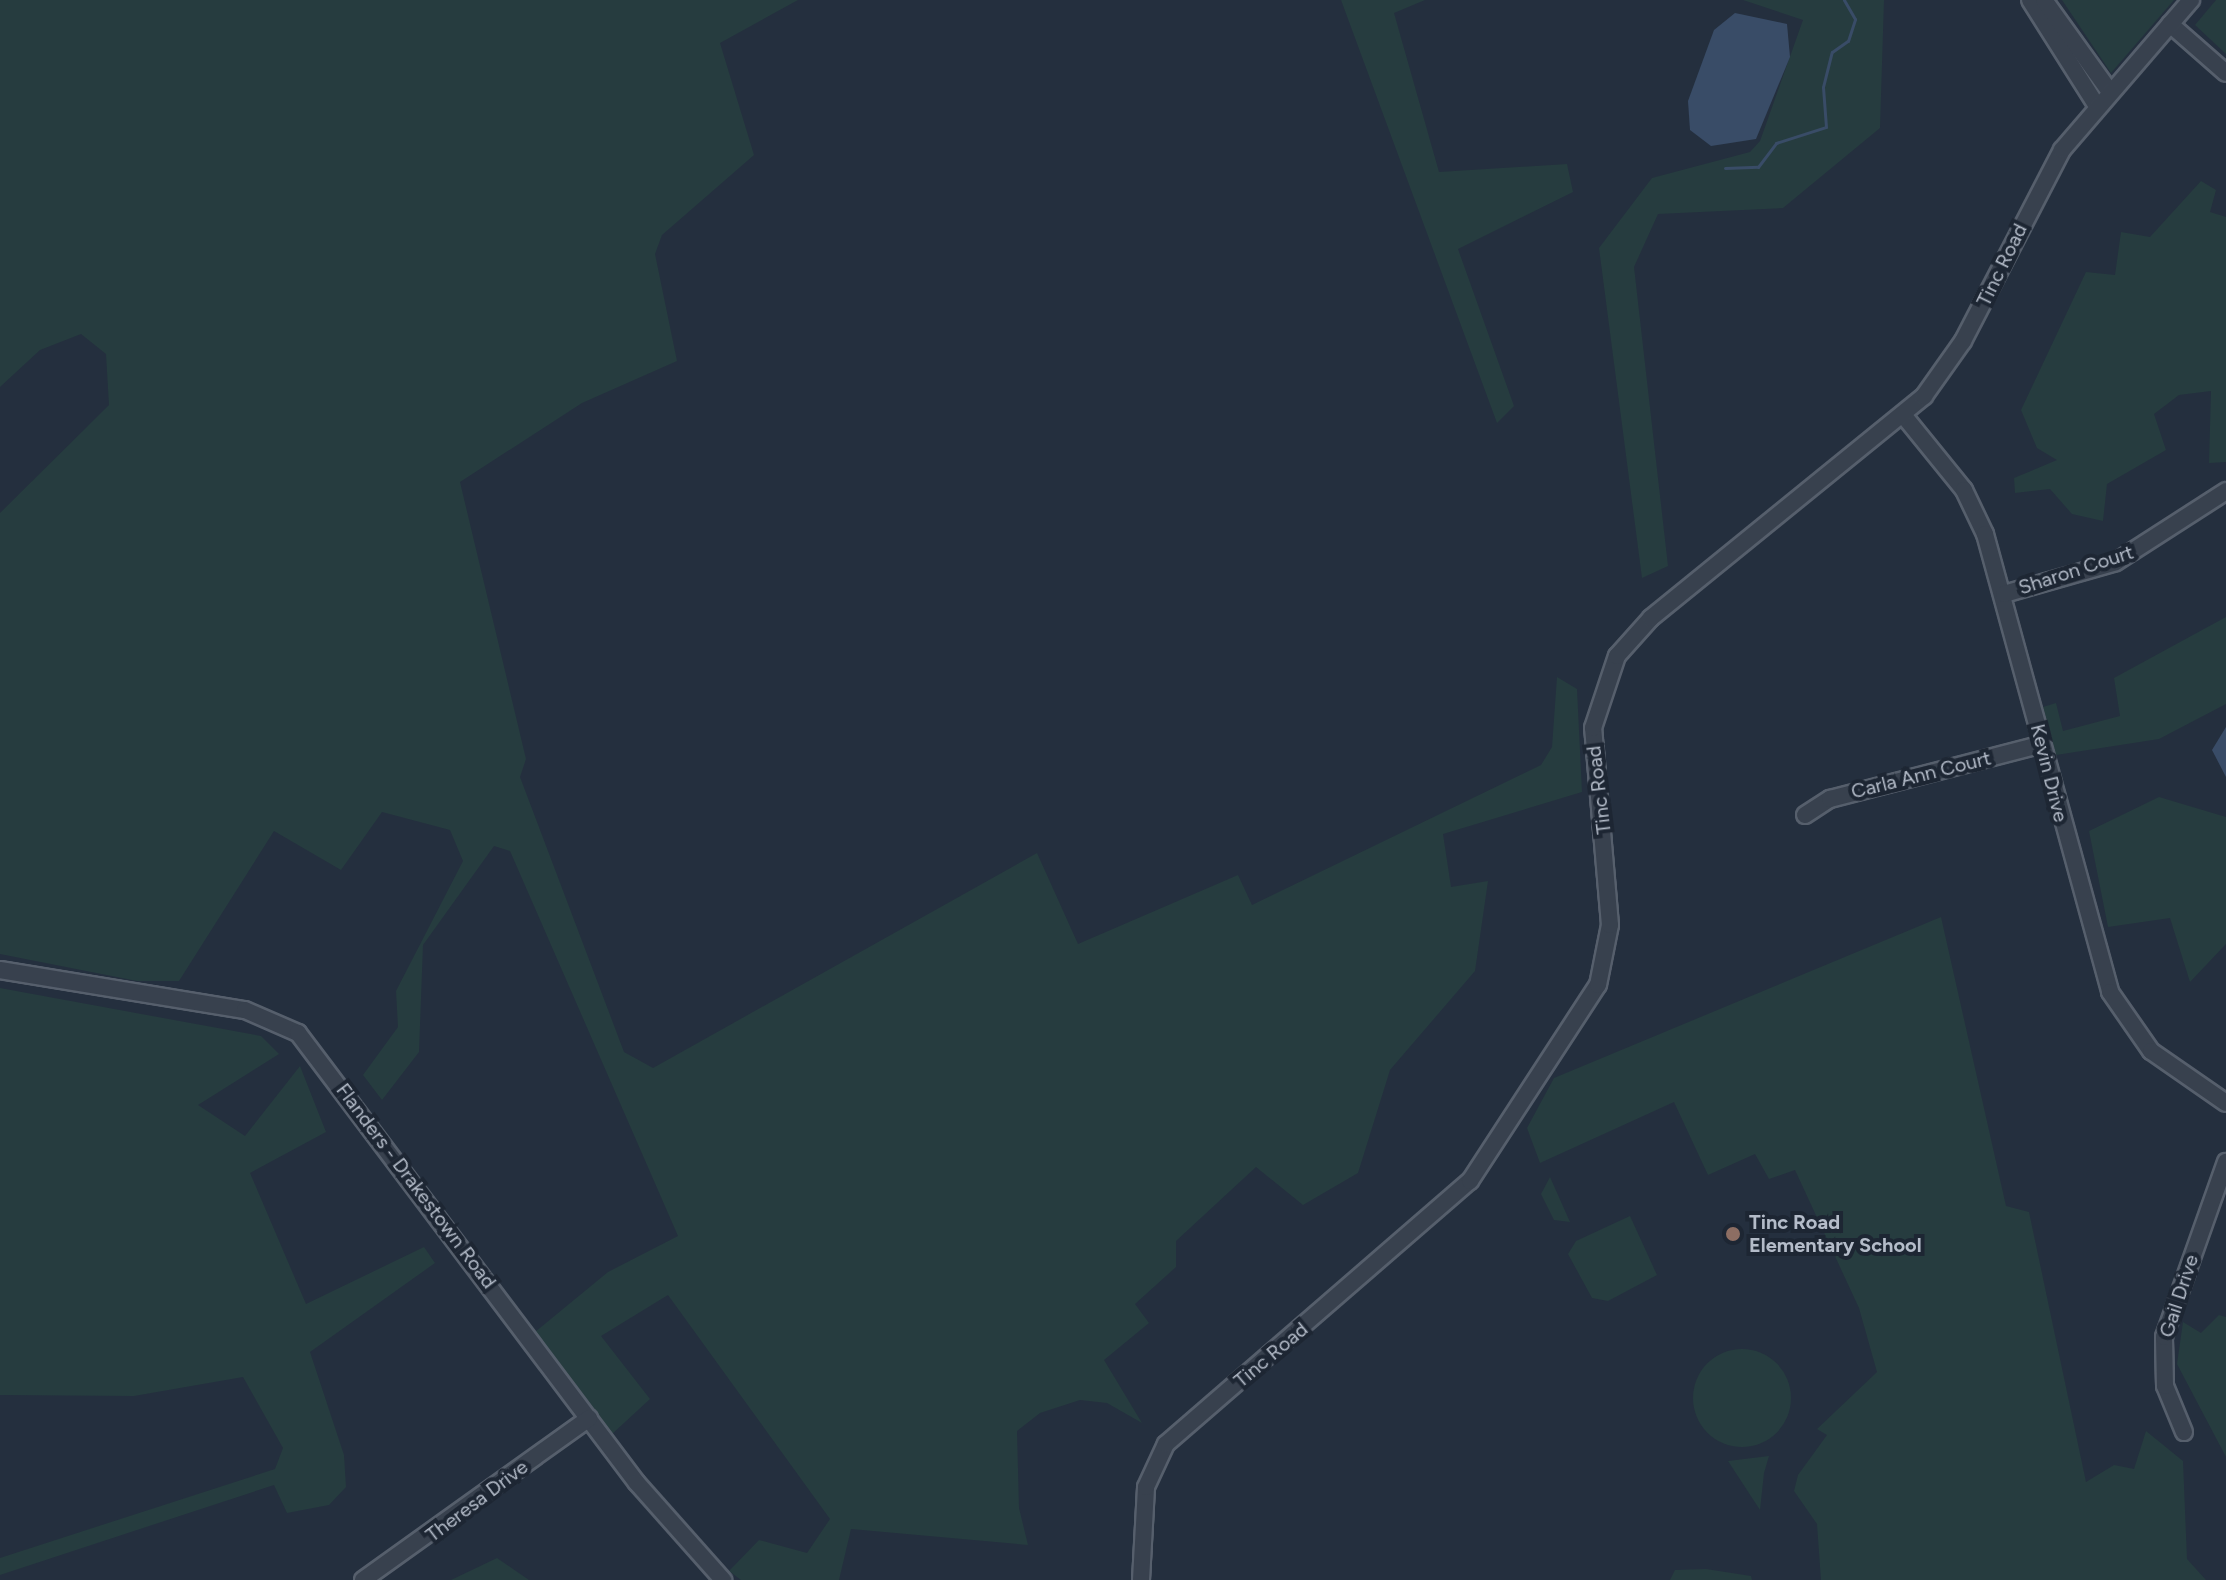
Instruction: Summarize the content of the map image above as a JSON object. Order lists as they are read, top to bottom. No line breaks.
{"streets":{"street":["Tinc Road","Sharon Court","Kevin Drive","Carla Ann Court","Flanders - Drakestown Road","Gail Drive","Theresa Drive"]},"crossings":[["Tinc Road","Kevin Drive"],["Sharon Court","Kevin Drive"],["Kevin Drive","Carla Ann Court"],["Flanders - Drakestown Road","Theresa Drive"]],"places":["Tinc Road Elementary School"]}
